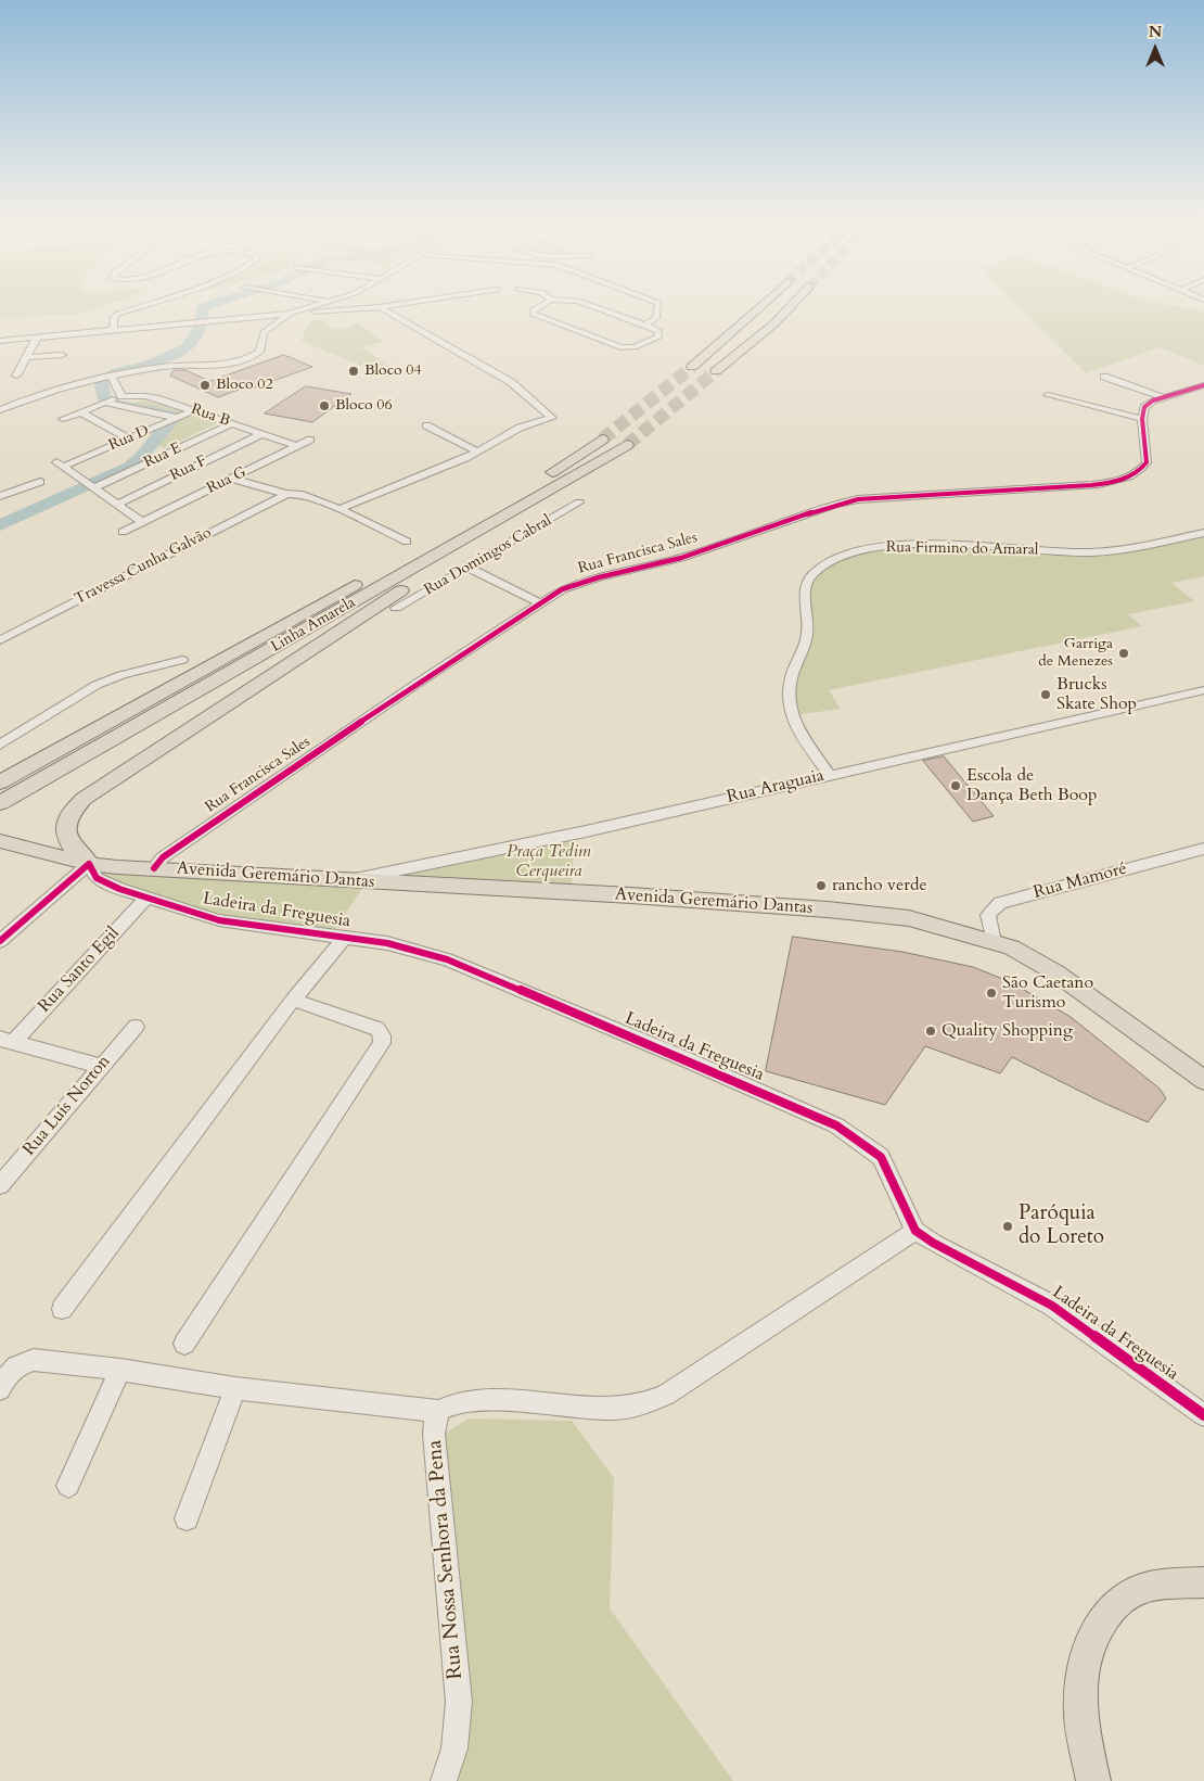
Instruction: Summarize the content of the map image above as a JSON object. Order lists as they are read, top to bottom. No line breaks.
{"streets":{"highway":["Linha Amarela"],"main road":["Avenida Geremário Dantas"],"street":["Rua B","Rua D","Rua E","Rua F","Rua G","Rua Firmino do Amaral","Rua Francisca Sales","Rua Domingos Cabral","Travessa Cunha Galvão","Rua Araguaia","Rua Mamoré","Ladeira da Freguesia","Rua Santo Egil","Rua Luís Norton","Rua Nossa Senhora da Pena"]},"crossings":[["Rua B","Rua D"],["Rua B","Rua E"],["Rua B","Rua F"],["Rua B","Rua G"],["Rua D","Rua E"],["Rua Firmino do Amaral","Rua Araguaia"],["Rua Francisca Sales","Avenida Geremário Dantas"],["Rua Araguaia","Avenida Geremário Dantas"],["Avenida Geremário Dantas","Rua Mamoré"],["Avenida Geremário Dantas","Ladeira da Freguesia"],["Ladeira da Freguesia","Rua Santo Egil"]],"parks":["Praça Tedim Cerqueira"],"places":["Bloco 04","Bloco 02","Bloco 06","Garriga de Menezes","Brucks Skate Shop","Escola de Dança Beth Boop","rancho verde","São Caetano Turismo","Quality Shopping","Paróquia do Loreto"],"north":"top"}
